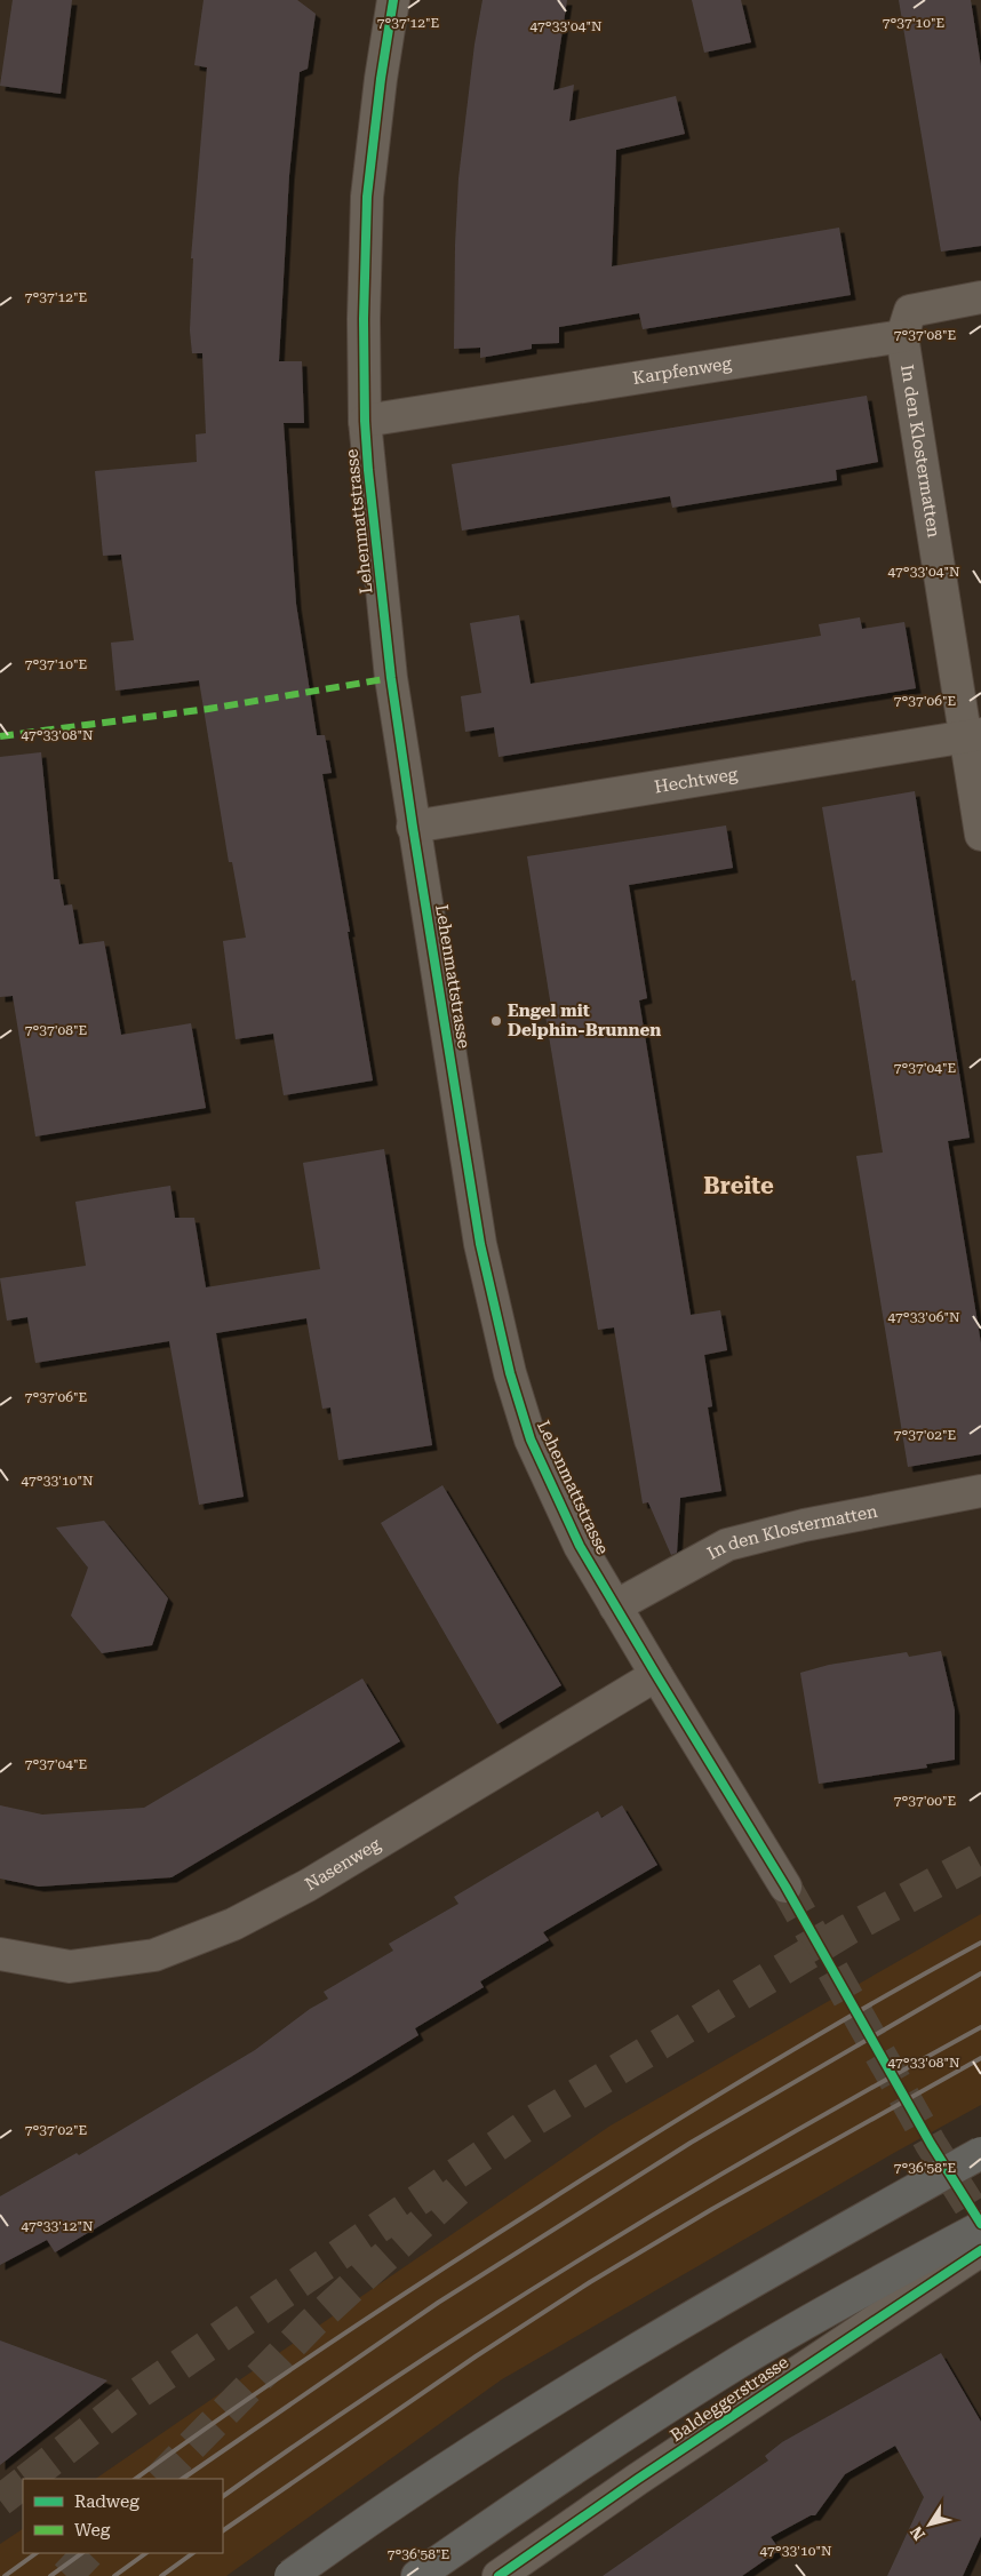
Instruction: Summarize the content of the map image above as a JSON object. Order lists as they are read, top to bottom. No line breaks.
{"streets":{"street":["Karpfenweg","In den Klostermatten","Lehenmattstrasse","Hechtweg","Nasenweg","Baldeggerstrasse"]},"crossings":[["Karpfenweg","In den Klostermatten"],["Karpfenweg","Lehenmattstrasse"],["In den Klostermatten","Lehenmattstrasse"],["In den Klostermatten","Hechtweg"],["Lehenmattstrasse","Hechtweg"],["Lehenmattstrasse","Nasenweg"]],"districts":["Breite"],"places":["Engel mit Delphin-Brunnen"],"legend":["Radweg","Weg"],"north":"bottom left","coordinates":["7°37'12\"E","7°37'10\"E","47°33'04\"N","7°37'08\"E","7°37'06\"E","47°33'08\"N","7°37'04\"E","47°33'06\"N","7°37'02\"E","47°33'10\"N","7°37'00\"E","7°36'58\"E","47°33'12\"N"]}
